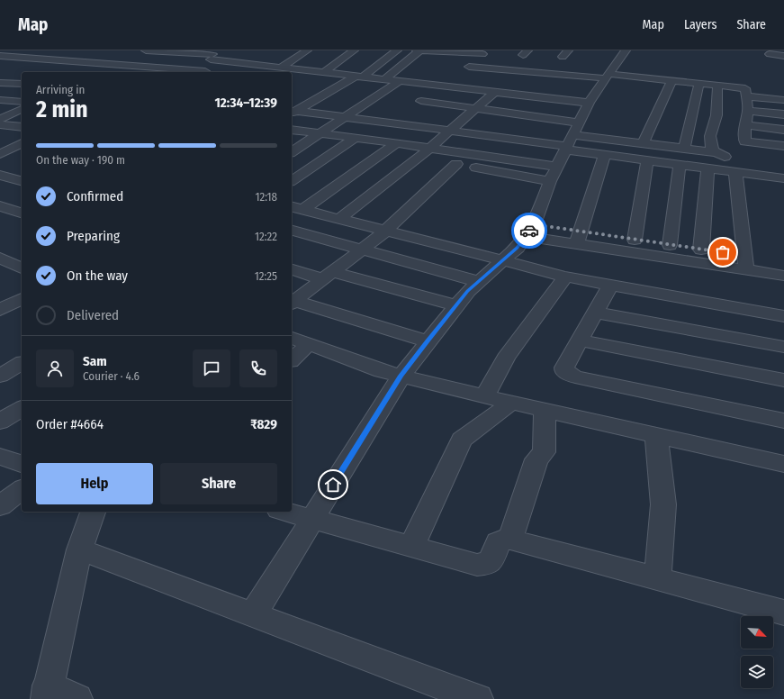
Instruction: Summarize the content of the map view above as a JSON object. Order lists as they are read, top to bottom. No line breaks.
{"north":"bottom right","page":{"header":"Map","nav":["Map","Layers","Share"],"heading":["2 min","Arriving in","12:34–12:39"],"panel":["Sam","Courier · 4.6","Order #4664","₹829"],"bar":"On the way · 190 m","list":[["Confirmed","12:18"],["Preparing","12:22"],["On the way","12:25"],"Delivered"],"buttons":["Help","Share"]}}
